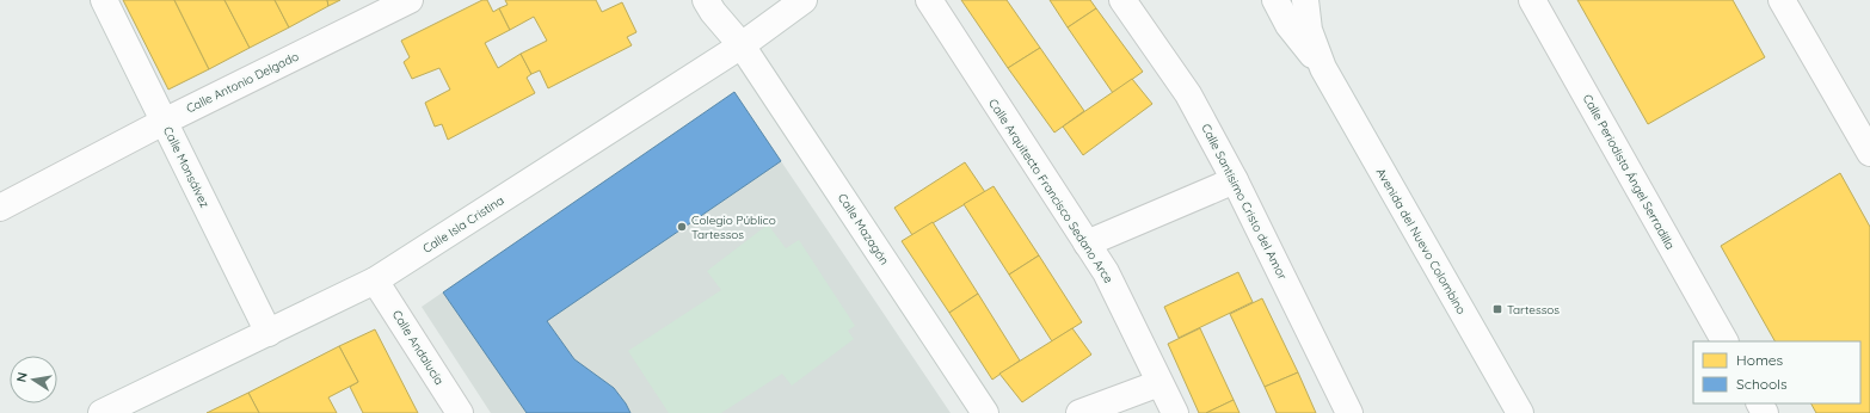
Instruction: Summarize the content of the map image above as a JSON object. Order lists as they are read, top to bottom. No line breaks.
{"streets":{"street":["Calle Antonio Delgado","Calle Monsálvez","Calle Periodista Ángel Serradilla","Calle Arquitecto Francisco Sedano Arce","Calle Santísimo Cristo del Amor","Calle Isla Cristina","Calle Mazagón","Avenida del Nuevo Colombino","Calle Andalucía"]},"crossings":[["Calle Antonio Delgado","Calle Monsálvez"],["Calle Monsálvez","Calle Isla Cristina"],["Calle Isla Cristina","Calle Mazagón"],["Calle Isla Cristina","Calle Andalucía"]],"places":{"other":["Colegio Público Tartessos"],"transit":["Tartessos"]},"legend":["Homes","Schools"],"north":"left"}
